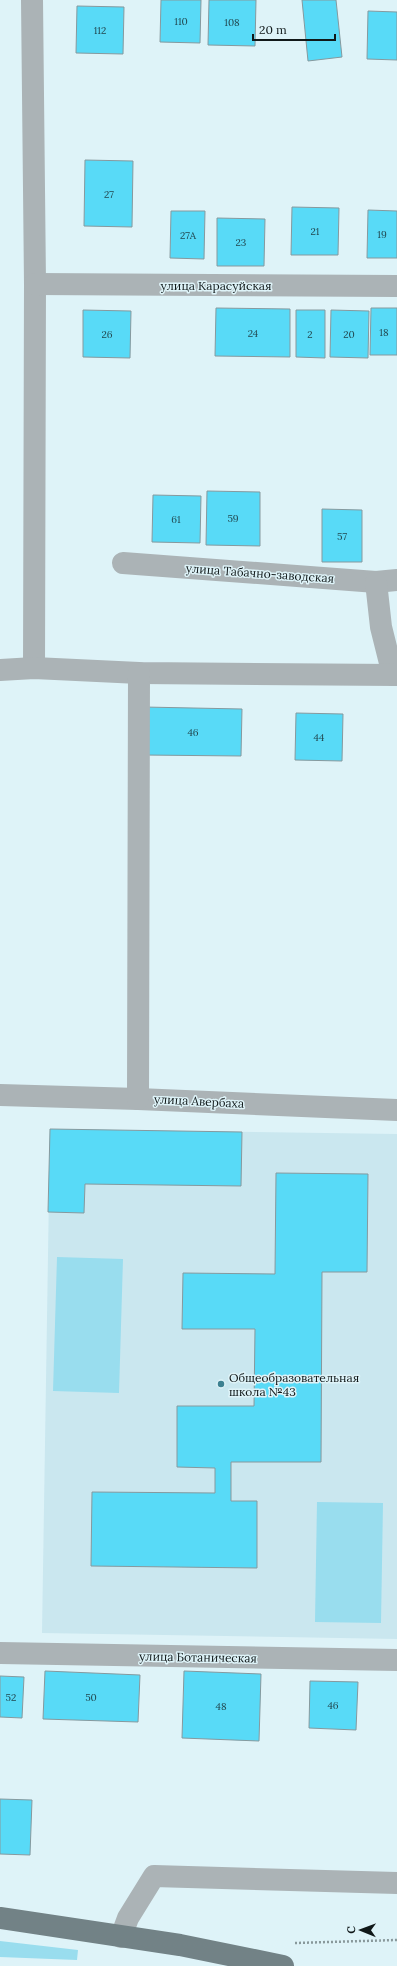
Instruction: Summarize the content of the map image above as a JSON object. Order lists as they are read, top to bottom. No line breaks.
{"streets":{"street":["улица Карасуйская","улица Табачно-заводская","улица Авербаха","улица Ботаническая"]},"places":["Общеобразовательная школа №43"],"house_numbers":["110","108","112","27","21","19","27А","23","18","24","26","2","20","59","61","57","46","44","52","50","46","48"],"scale_bar":"20 m","north":"left"}
